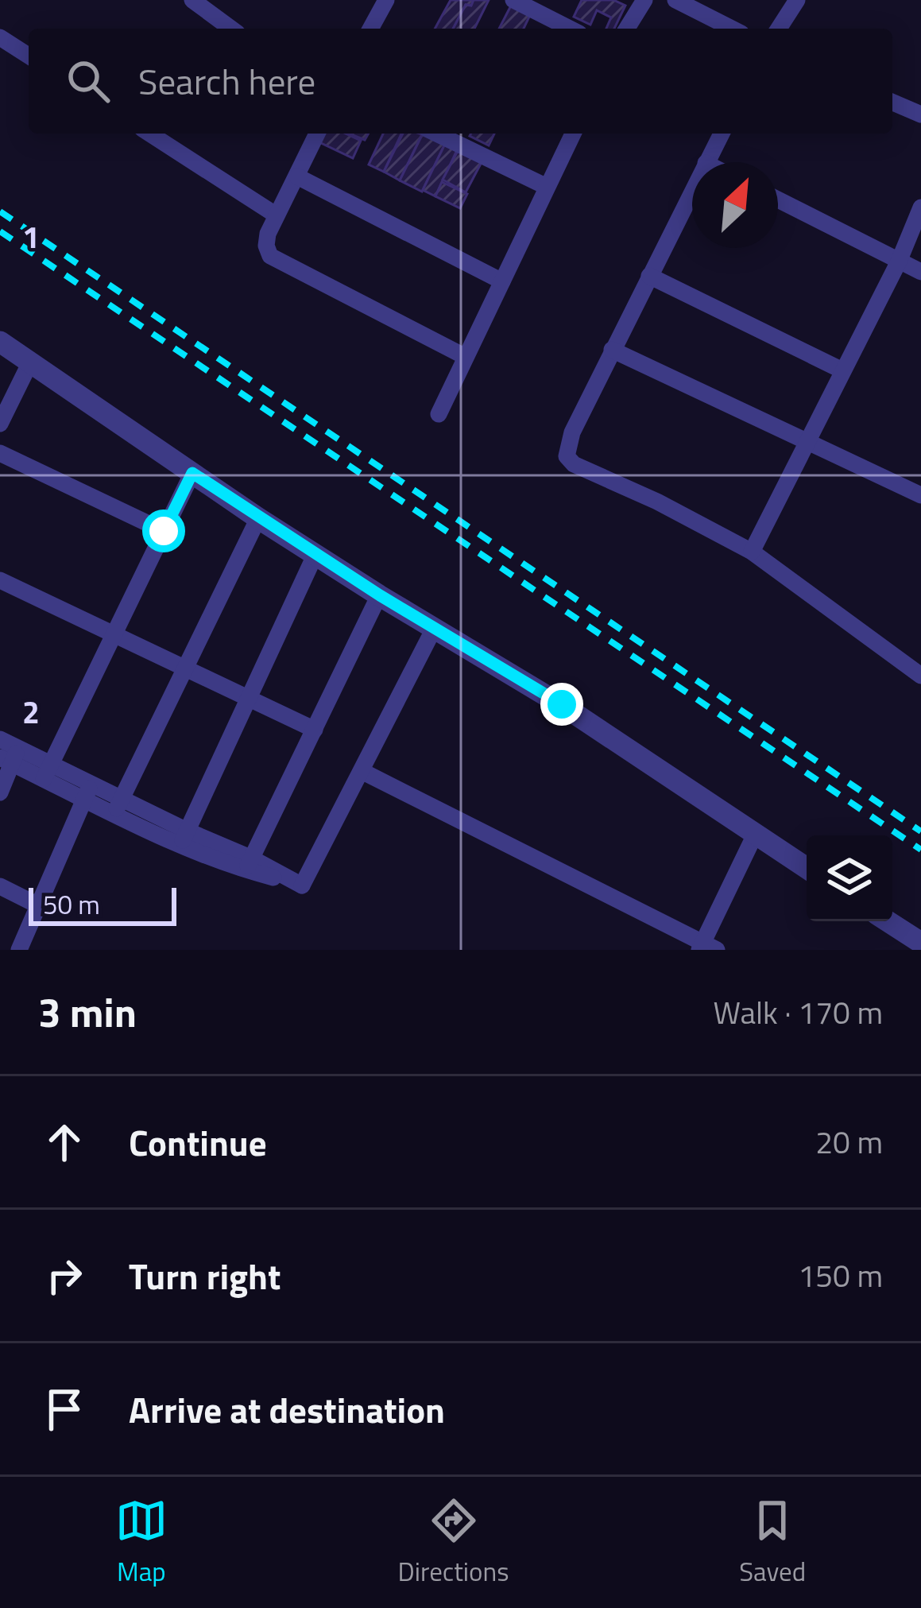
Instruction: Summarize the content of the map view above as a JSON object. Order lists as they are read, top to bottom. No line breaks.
{"scale_bar":"50 m","north":"top right","page":{"search":"Search here","scale":"50 m","heading":["3 min","Walk · 170 m"],"list":[["Continue","20 m"],["Turn right","150 m"],"Arrive at destination"],"nav":["Map","Directions","Saved"]},"grid":{"rows":["1","2"]}}
